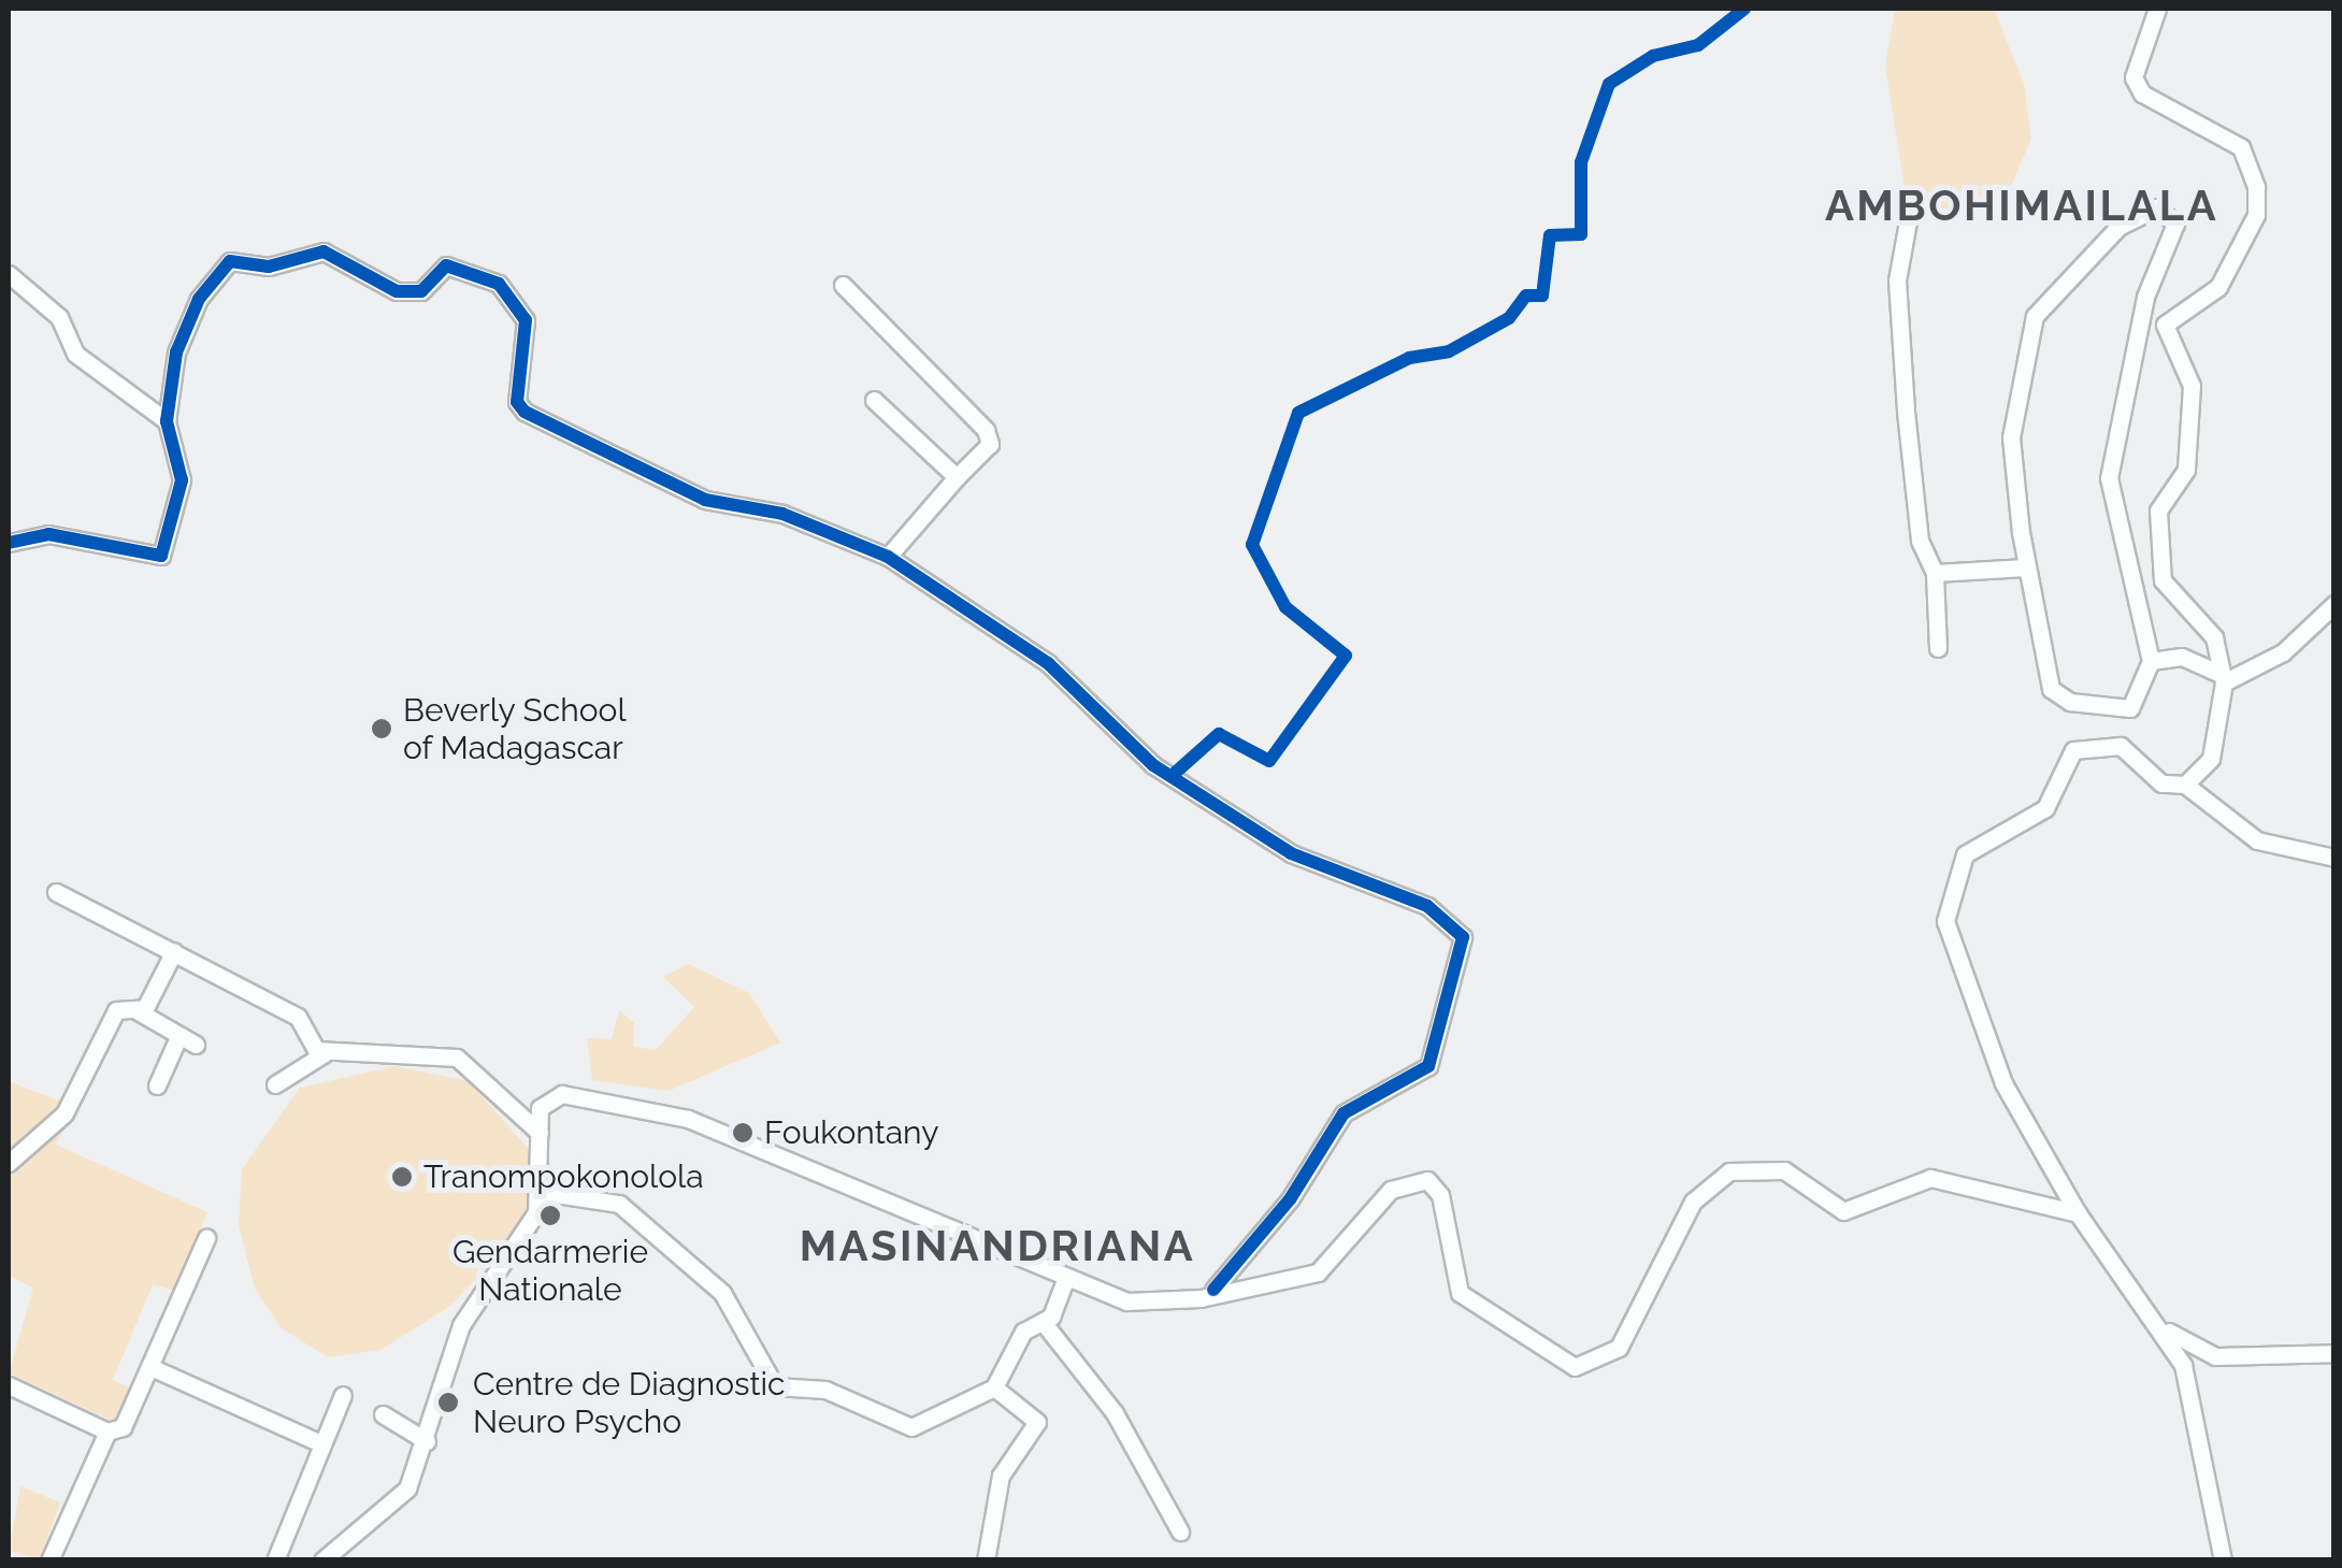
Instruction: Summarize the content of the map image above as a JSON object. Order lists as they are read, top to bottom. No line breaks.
{"districts":["AMBOHIMAILALA","MASINANDRIANA"],"places":["Beverly School of Madagascar","Foukontany","Tranompokonolola","Gendarmerie Nationale","Centre de Diagnostic Neuro Psycho"]}
